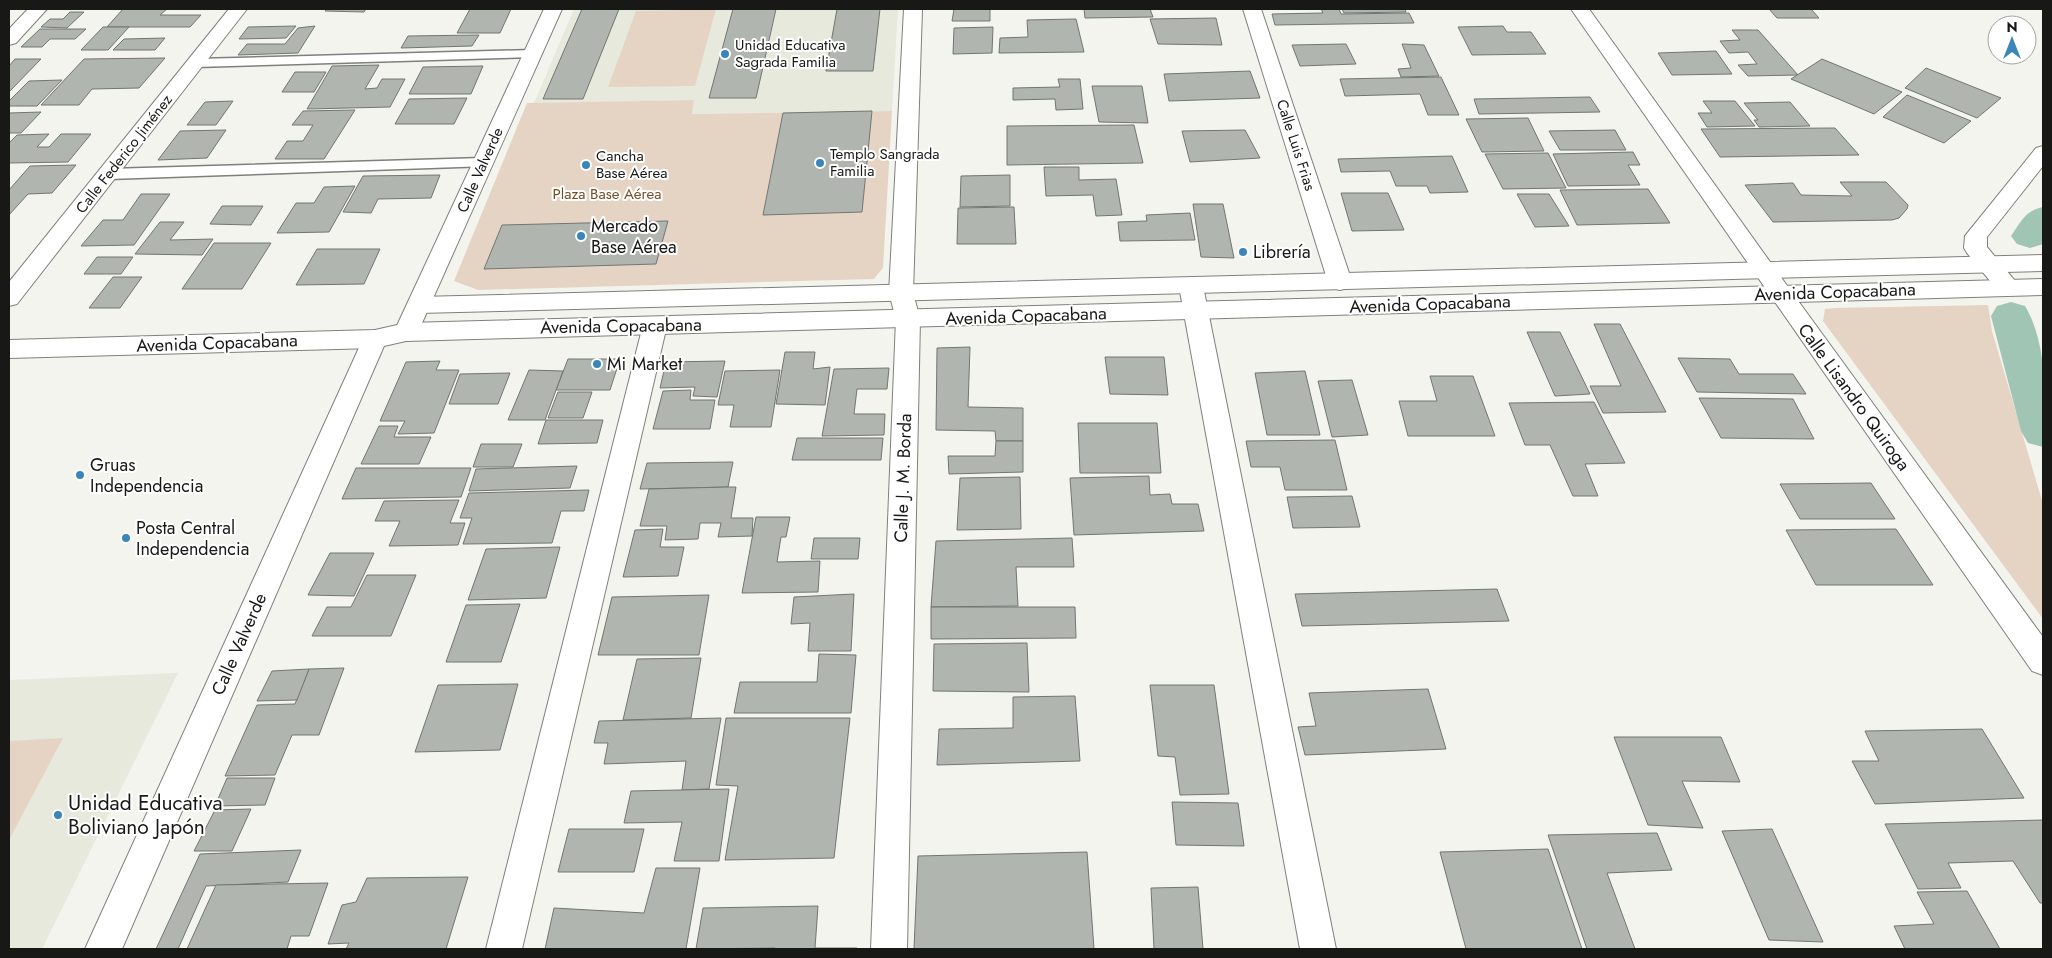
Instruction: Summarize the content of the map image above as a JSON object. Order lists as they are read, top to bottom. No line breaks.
{"streets":{"street":["Calle Luis Frias","Calle Federico Jiménez","Calle Valverde","Avenida Copacabana","Calle Lisandro Quiroga","Calle J. M. Borda"]},"crossings":[["Calle Luis Frias","Avenida Copacabana"],["Calle Valverde","Avenida Copacabana"],["Avenida Copacabana","Calle Lisandro Quiroga"],["Avenida Copacabana","Calle J. M. Borda"]],"parks":["Plaza Base Aérea"],"places":["Unidad Educativa Sagrada Familia","Templo Sangrada Familia","Cancha Base Aérea","Mercado Base Aérea","Librería","Mi Market","Gruas Independencia","Posta Central Independencia","Unidad Educativa Boliviano Japón"],"north":"top"}
